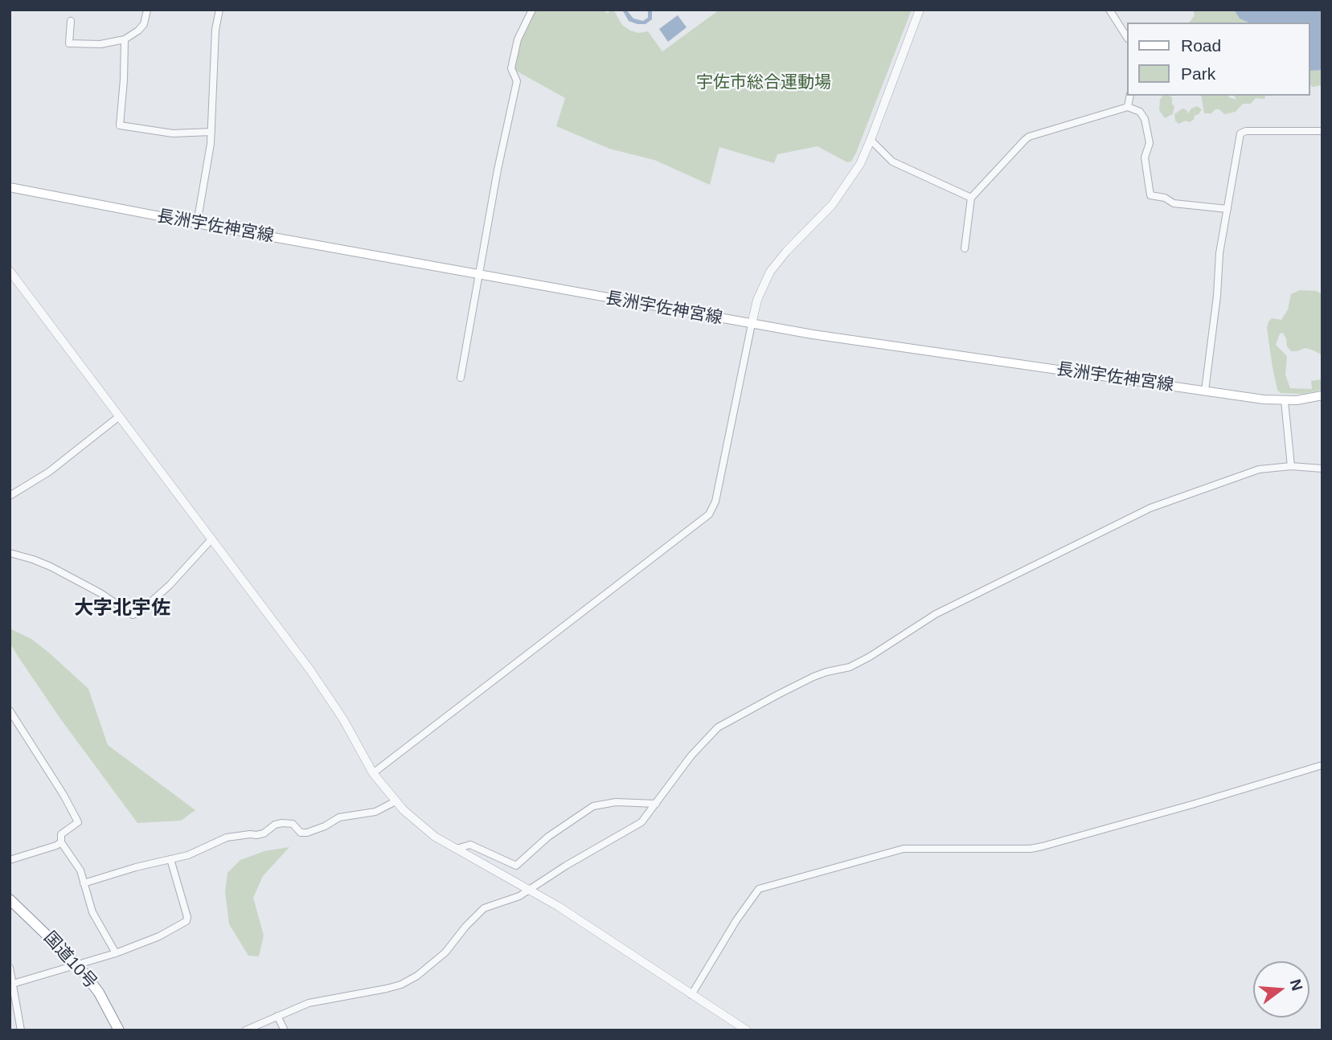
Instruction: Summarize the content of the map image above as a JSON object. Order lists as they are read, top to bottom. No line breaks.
{"streets":{"highway":["国道10号"],"main road":["長洲宇佐神宮線"]},"districts":["大字北宇佐"],"parks":["宇佐市総合運動場"],"legend":["Road","Park"],"north":"right"}
